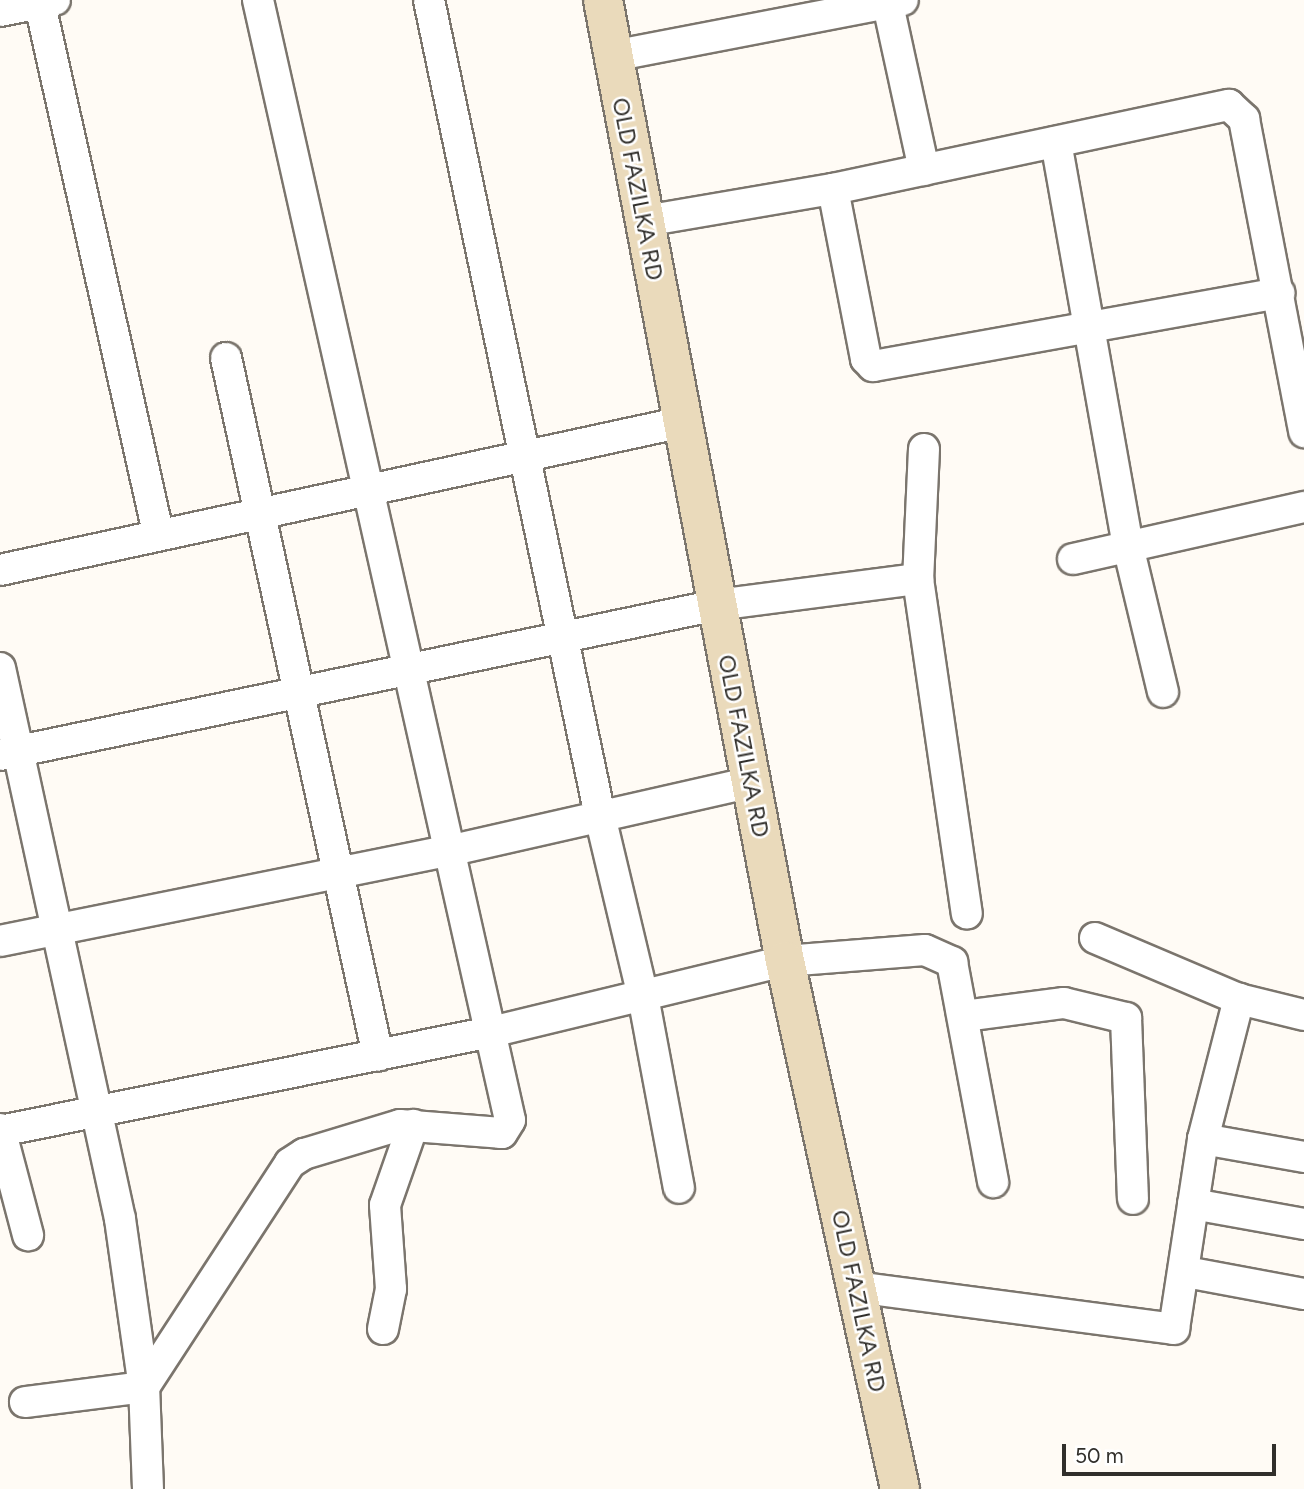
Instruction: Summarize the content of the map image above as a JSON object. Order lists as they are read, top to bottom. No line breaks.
{"streets":{"main road":["OLD FAZILKA RD"]},"scale_bar":"50 m"}
